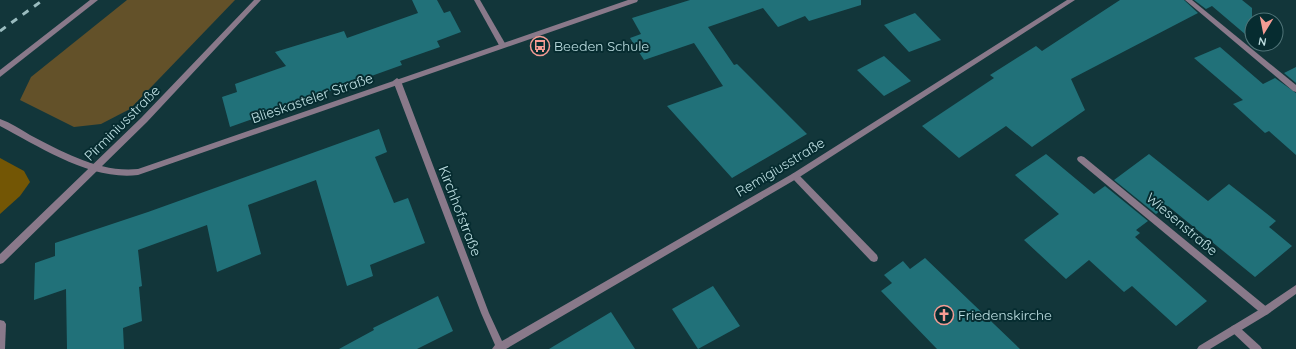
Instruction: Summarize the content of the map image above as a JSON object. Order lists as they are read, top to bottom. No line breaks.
{"streets":{"street":["Blieskasteler Straße","Pirminiusstraße","Remigiusstraße","Kirchhofstraße","Wiesenstraße"]},"crossings":[["Blieskasteler Straße","Pirminiusstraße"],["Blieskasteler Straße","Kirchhofstraße"],["Remigiusstraße","Kirchhofstraße"]],"places":{"bus stop":["Beeden Schule"],"church":["Friedenskirche"]},"north":"bottom"}
